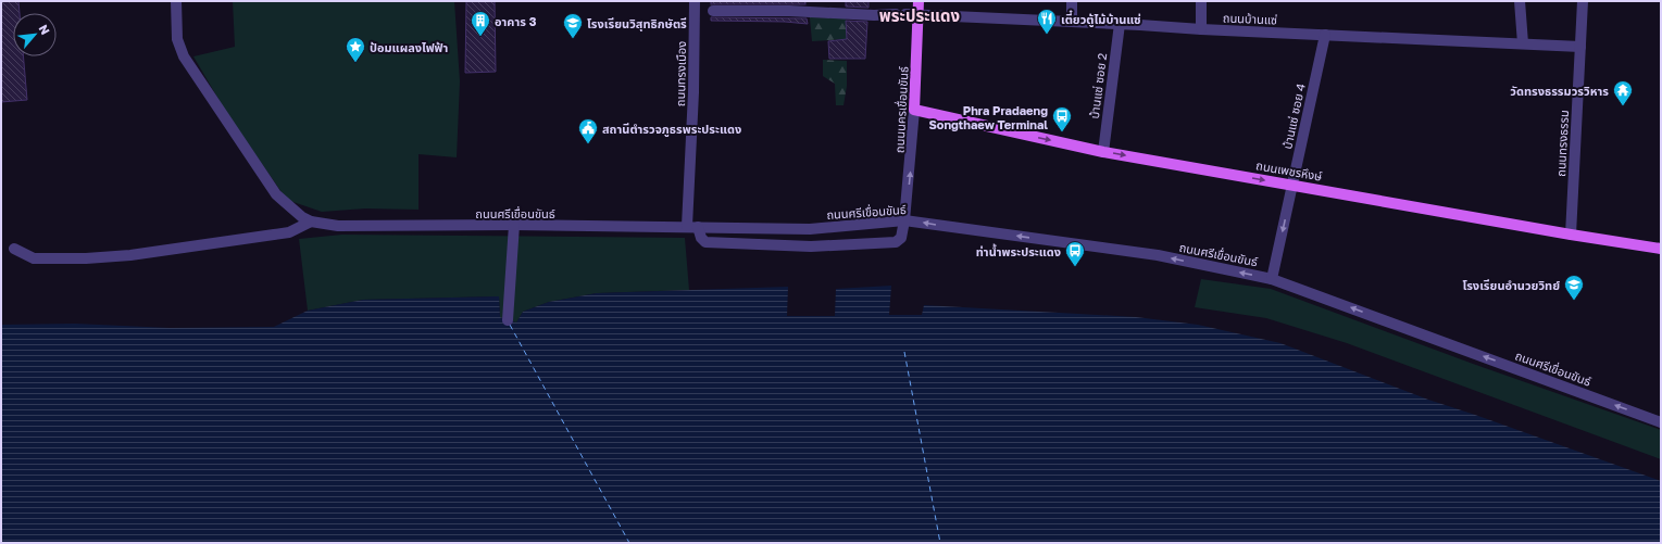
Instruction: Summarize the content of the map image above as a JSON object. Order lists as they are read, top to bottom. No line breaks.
{"streets":{"main road":["ถนนนครเขื่อนขันธ์","ถนนเพชรหึงษ์"],"street":["ถนนบ้านแซ่","ถนนทรงเมือง","บ้านแซ่ ซอย 2","บ้านแซ่ ซอย 4","ถนนทรงธรรม","ถนนศรีเขื่อนขันธ์"]},"crossings":[["ถนนบ้านแซ่","บ้านแซ่ ซอย 2"],["ถนนบ้านแซ่","ถนนนครเขื่อนขันธ์"],["ถนนบ้านแซ่","บ้านแซ่ ซอย 4"],["ถนนบ้านแซ่","ถนนทรงธรรม"],["ถนนทรงเมือง","ถนนนครเขื่อนขันธ์"],["ถนนทรงเมือง","ถนนศรีเขื่อนขันธ์"],["บ้านแซ่ ซอย 2","ถนนเพชรหึงษ์"],["ถนนนครเขื่อนขันธ์","ถนนเพชรหึงษ์"],["ถนนนครเขื่อนขันธ์","ถนนศรีเขื่อนขันธ์"],["บ้านแซ่ ซอย 4","ถนนเพชรหึงษ์"],["บ้านแซ่ ซอย 4","ถนนศรีเขื่อนขันธ์"],["ถนนทรงธรรม","ถนนเพชรหึงษ์"]],"one_way":["บ้านแซ่ ซอย 4","ถนนเพชรหึงษ์","ถนนศรีเขื่อนขันธ์"],"districts":["พระประแดง"],"places":{"restaurant":["เตี๋ยวตู้ไม้บ้านแซ่"],"building":["อาคาร 3"],"school or university":["โรงเรียนวิสุทธิกษัตรี","โรงเรียนอำนวยวิทย์"],"place":["ป้อมแผลงไฟฟ้า"],"temple":["วัดทรงธรรมวรวิหาร"],"bus stop":["Phra Pradaeng Songthaew Terminal","ท่าน้ำพระประแดง"],"public building":["สถานีตำรวจภูธรพระประแดง"]},"north":"top right"}
